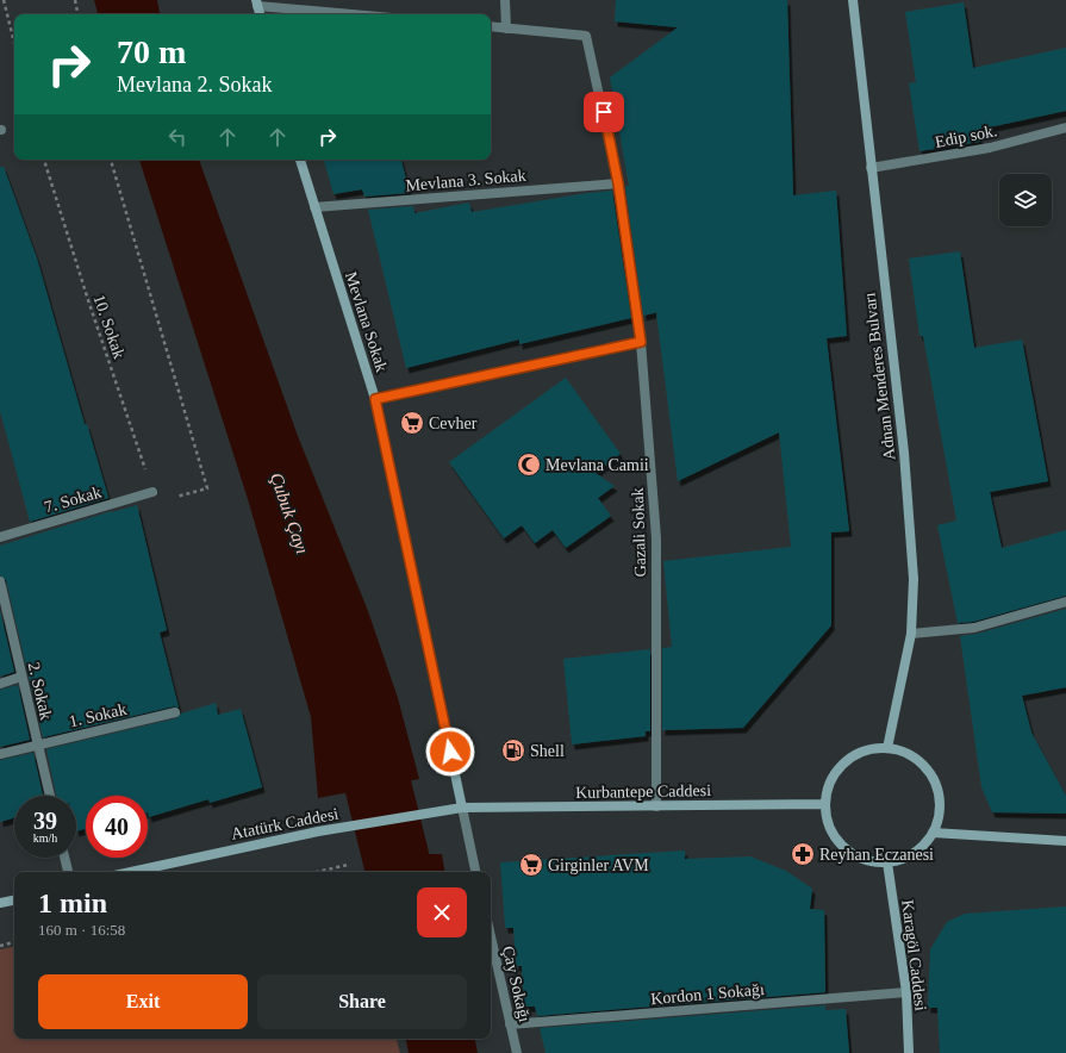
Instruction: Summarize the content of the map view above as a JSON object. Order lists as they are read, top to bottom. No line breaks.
{"streets":{"main road":["Mevlana Sokak","Adnan Menderes Bulvarı","Kurbantepe Caddesi","Atatürk Caddesi","Karagöl Caddesi"],"street":["Edip sok.","Mevlana 3. Sokak","7. Sokak","Gazali Sokak","2. Sokak","1. Sokak","Çay Sokağı","Kordon 1 Sokağı"],"path":["10. Sokak"]},"crossings":[["Edip sok.","Adnan Menderes Bulvarı"],["Mevlana 3. Sokak","Mevlana Sokak"],["Mevlana 3. Sokak","Gazali Sokak"],["Mevlana Sokak","Kurbantepe Caddesi"],["Mevlana Sokak","Atatürk Caddesi"],["10. Sokak","7. Sokak"],["Adnan Menderes Bulvarı","Kurbantepe Caddesi"],["Adnan Menderes Bulvarı","Karagöl Caddesi"],["Gazali Sokak","Kurbantepe Caddesi"],["2. Sokak","1. Sokak"],["Kurbantepe Caddesi","Atatürk Caddesi"],["Kurbantepe Caddesi","Karagöl Caddesi"],["Karagöl Caddesi","Kordon 1 Sokağı"],["Çay Sokağı","Kordon 1 Sokağı"]],"water":["Çubuk Çayı"],"places":{"supermarket":["Cevher","Girginler AVM"],"mosque":["Mevlana Camii"],"fuel station":["Shell"],"pharmacy":["Reyhan Eczanesi"]},"page":{"turn":["70 m","Mevlana 2. Sokak"],"speed":"39 km/h","limit":"40","heading":["1 min","160 m · 16:58"],"buttons":["Exit","Share"]}}
